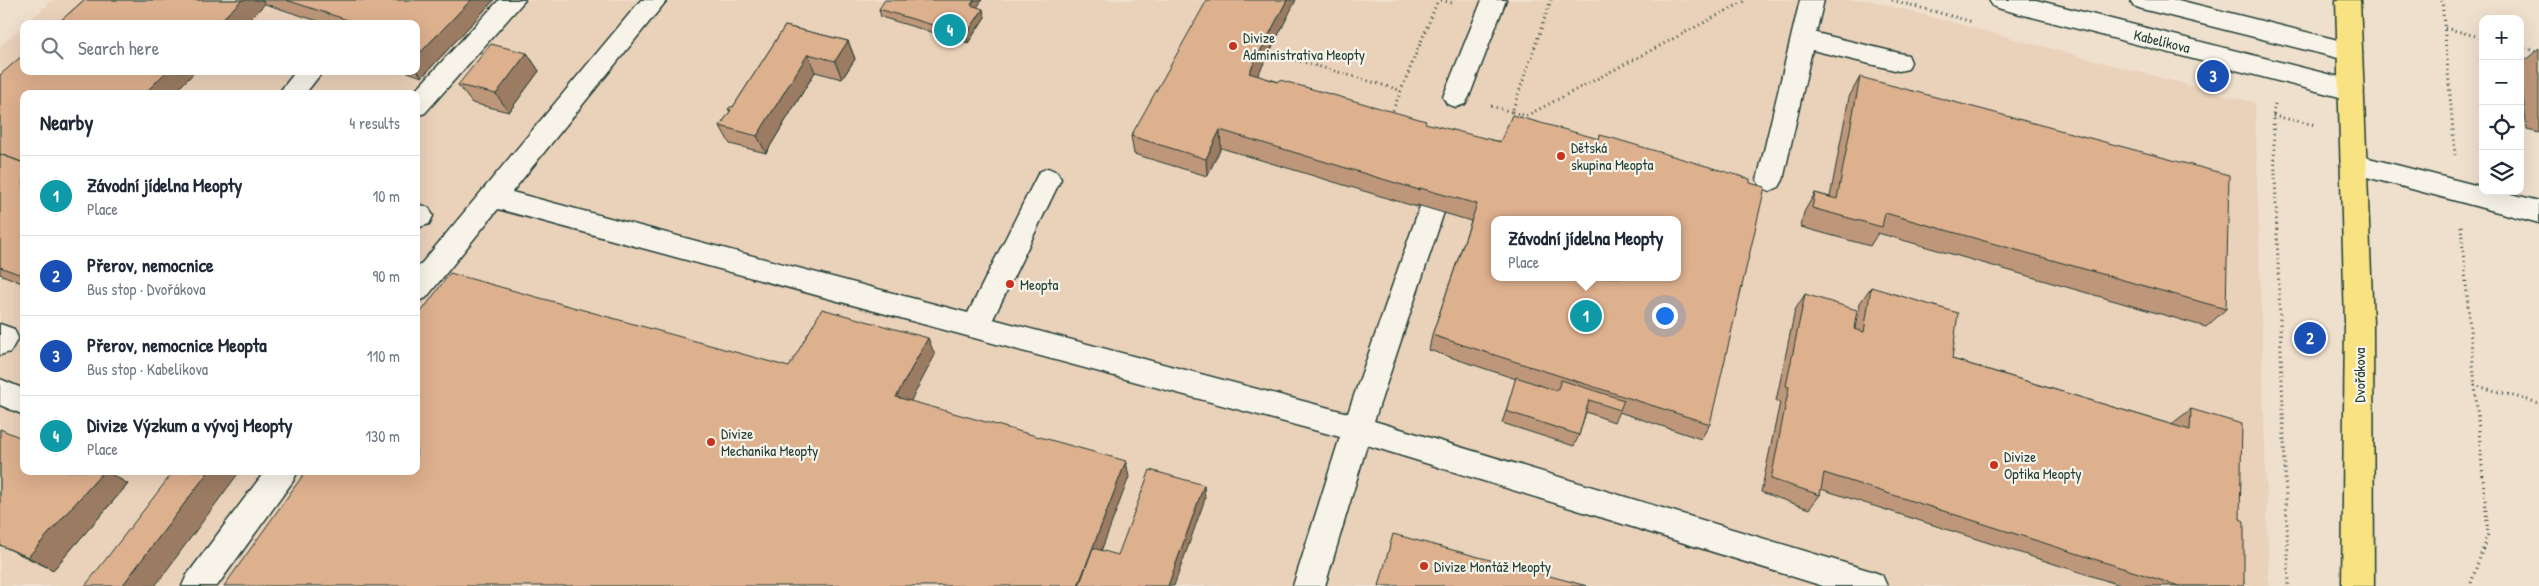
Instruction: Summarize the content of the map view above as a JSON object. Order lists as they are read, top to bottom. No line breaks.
{"streets":{"main road":["Dvořákova"],"street":["Kabelíkova"]},"crossings":[["Kabelíkova","Dvořákova"]],"places":["Divize Administrativa Meopty","Dětská skupina Meopta","Meopta","Divize Mechanika Meopty","Divize Optika Meopty","Divize Montáž Meopty"],"page":{"pins":["4","3","1","2"],"map_buttons":["+","−"],"search":"Search here","heading":["Nearby","4 results"],"list":[{"mark":"1","name":"Závodní jídelna Meopty","note":"Place","value":"10 m"},{"mark":"2","name":"Přerov, nemocnice","note":"Bus stop · Dvořákova","value":"90 m"},{"mark":"3","name":"Přerov, nemocnice Meopta","note":"Bus stop · Kabelíkova","value":"110 m"},{"mark":"4","name":"Divize Výzkum a vývoj Meopty","note":"Place","value":"130 m"}],"popup":["Závodní jídelna Meopty","Place"]}}
